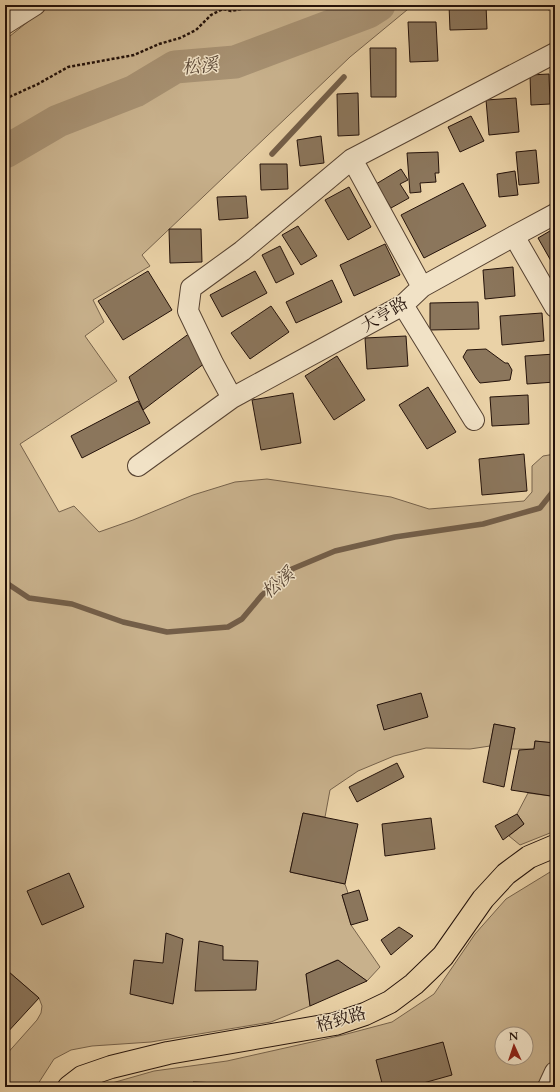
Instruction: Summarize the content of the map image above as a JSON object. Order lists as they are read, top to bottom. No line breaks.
{"streets":{"main road":["格致路"],"street":["大亨路"]},"water":["松溪"],"north":"top"}
